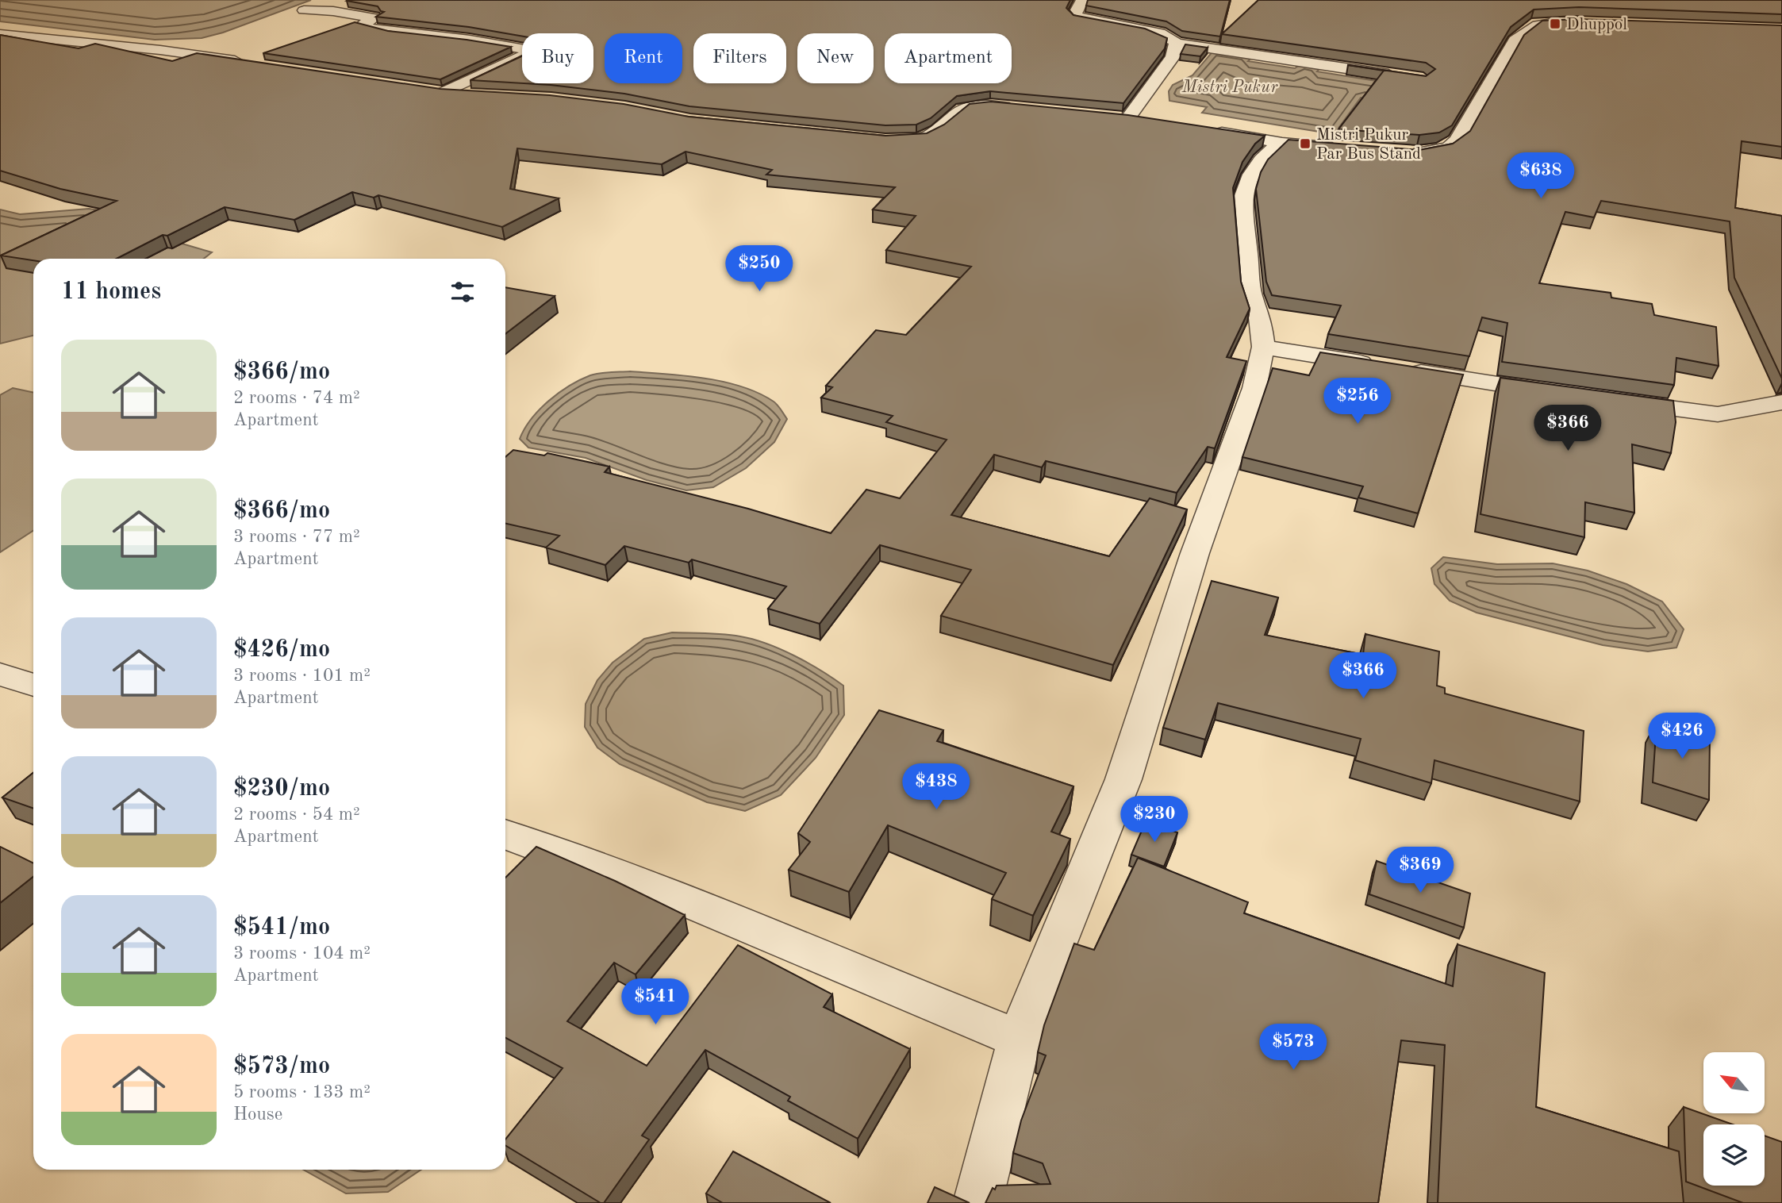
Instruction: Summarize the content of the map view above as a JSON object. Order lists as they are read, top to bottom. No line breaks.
{"water":["Mistri Pukur"],"places":{"transit":["Dhuppol","Mistri Pukur Par Bus Stand"]},"north":"top left","page":{"chip":["Buy","Rent","Filters","New","Apartment"],"price":["$638","$250","$256","$366","$366","$426","$438","$230","$369","$541","$573"],"heading":"11 homes","list":[{"name":"$366/mo","note":"2 rooms · 74 m² · Apartment"},{"name":"$366/mo","note":"3 rooms · 77 m² · Apartment"},{"name":"$426/mo","note":"3 rooms · 101 m² · Apartment"},{"name":"$230/mo","note":"2 rooms · 54 m² · Apartment"},{"name":"$541/mo","note":"3 rooms · 104 m² · Apartment"},{"name":"$573/mo","note":"5 rooms · 133 m² · House"}]}}
